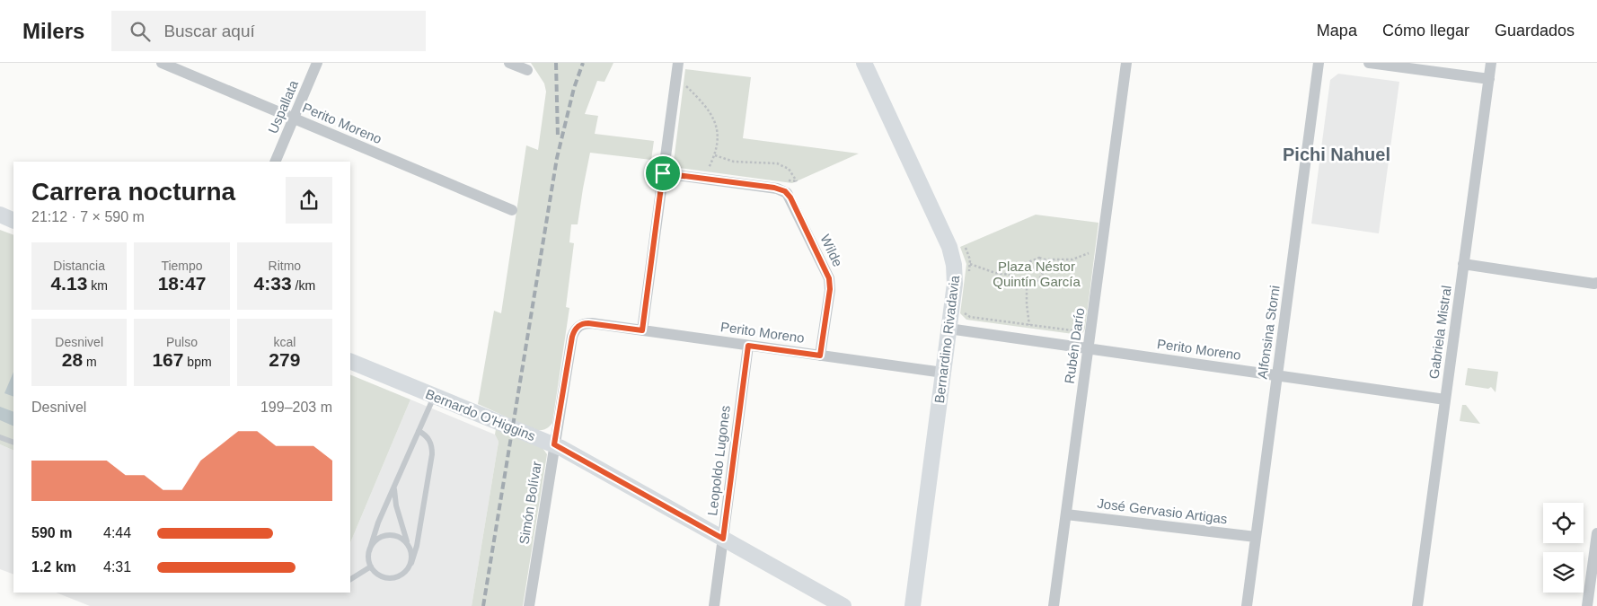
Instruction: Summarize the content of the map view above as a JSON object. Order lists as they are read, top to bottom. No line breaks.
{"streets":{"main road":["Bernardino Rivadavia","Bernardo O'Higgins"],"street":["Uspallata","Perito Moreno","Wilde","Alfonsina Storni","Gabriela Mistral","Rubén Darío","Leopoldo Lugones","Simón Bolívar","José Gervasio Artigas"]},"crossings":[["Uspallata","Perito Moreno"],["Perito Moreno","Wilde"],["Perito Moreno","Alfonsina Storni"],["Perito Moreno","Gabriela Mistral"],["Perito Moreno","Bernardino Rivadavia"],["Perito Moreno","Rubén Darío"],["Perito Moreno","Leopoldo Lugones"],["Perito Moreno","Simón Bolívar"],["Alfonsina Storni","José Gervasio Artigas"],["Rubén Darío","José Gervasio Artigas"],["Bernardo O'Higgins","Leopoldo Lugones"],["Bernardo O'Higgins","Simón Bolívar"]],"districts":["Pichi Nahuel"],"parks":["Plaza Néstor Quintín García"],"page":{"header":"Milers","search":"Buscar aquí","nav":["Mapa","Cómo llegar","Guardados"],"heading":["Carrera nocturna","21:12 · 7 × 590 m"],"stats":[["Distancia","4.13 km"],["Tiempo","18:47"],["Ritmo","4:33 /km"],["Desnivel","28 m"],["Pulso","167 bpm"],["kcal","279"]],"chart":["Desnivel","199–203 m"],"list":[{"name":"590 m","note":"4:44"},{"name":"1.2 km","note":"4:31"}]}}
